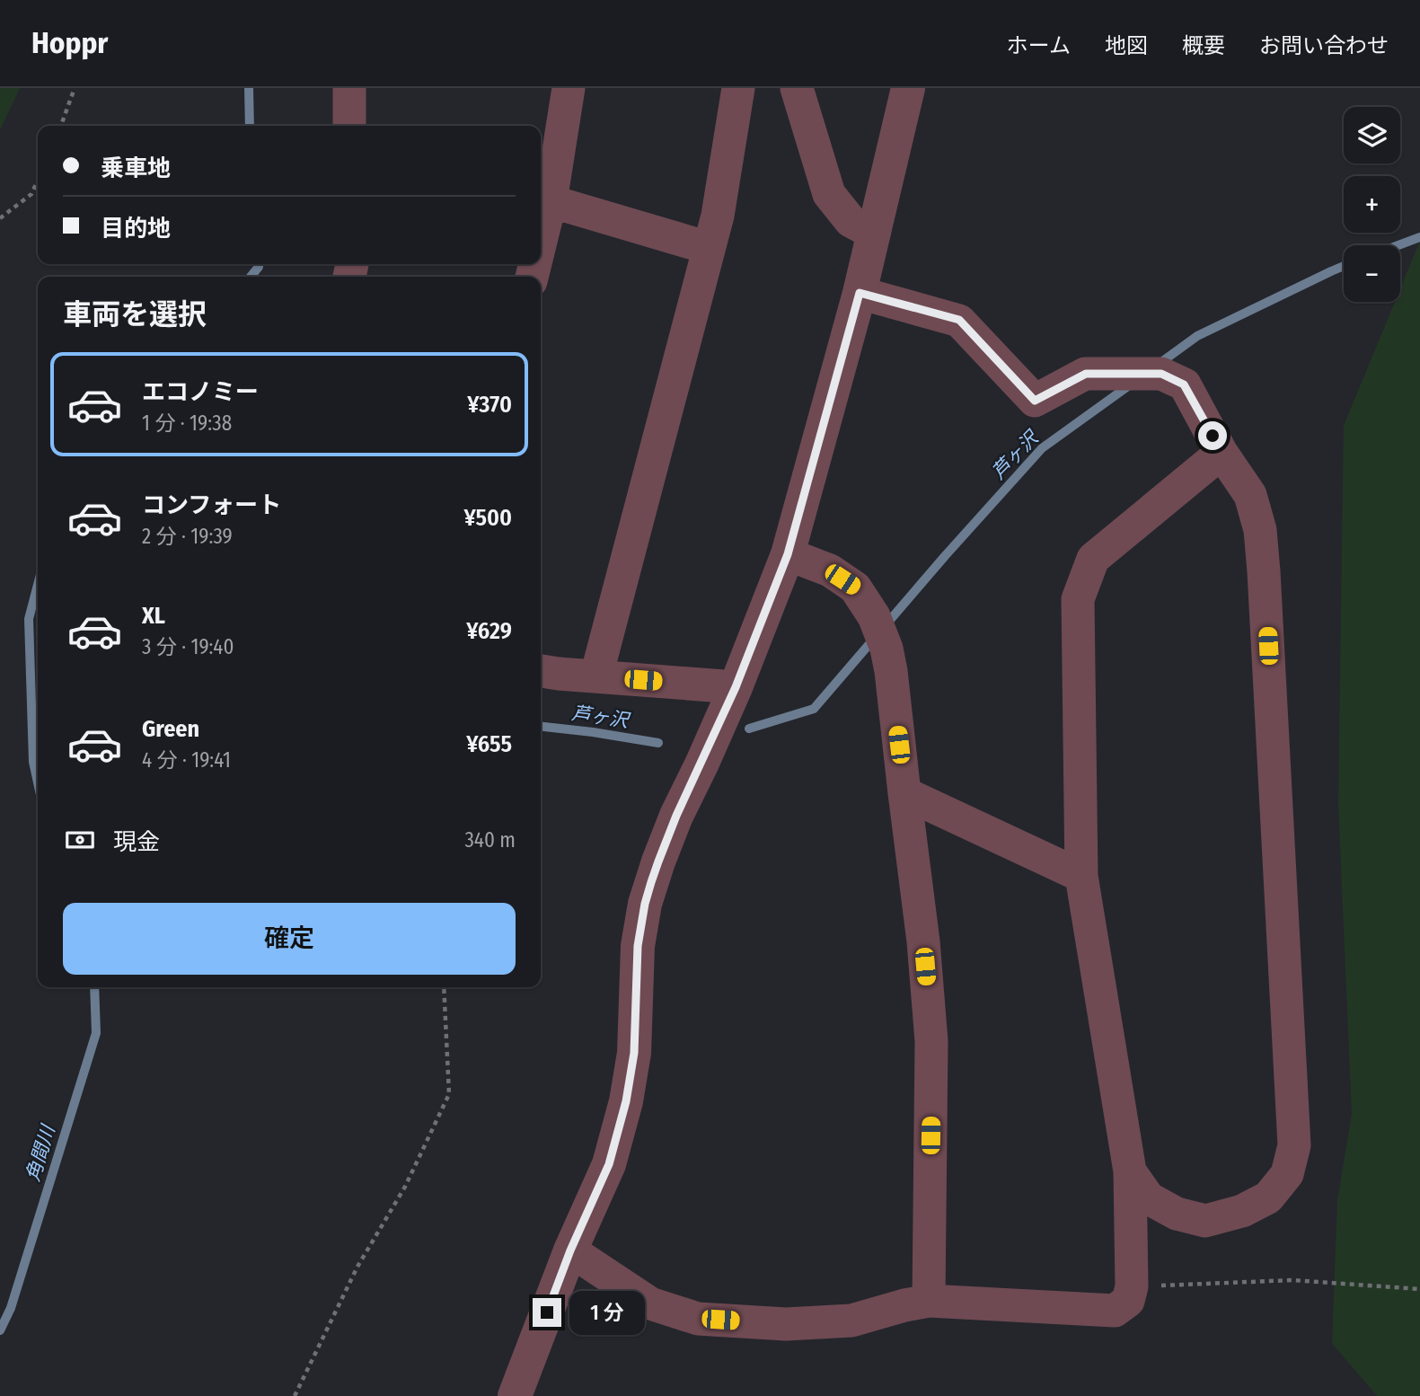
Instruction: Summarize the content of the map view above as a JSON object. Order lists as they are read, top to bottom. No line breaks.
{"water":["芦ヶ沢","角間川"],"page":{"header":"Hoppr","nav":["ホーム","地図","概要","お問い合わせ"],"map_buttons":["+","−"],"banner":["乗車地","目的地"],"heading":"車両を選択","list":[{"name":"エコノミー","note":"1 分 · 19:38","value":"¥370"},{"name":"コンフォート","note":"2 分 · 19:39","value":"¥500"},{"name":"XL","note":"3 分 · 19:40","value":"¥629"},{"name":"Green","note":"4 分 · 19:41","value":"¥655"}],"pay":["現金","340 m"],"buttons":"確定","bubble":"1 分"}}
